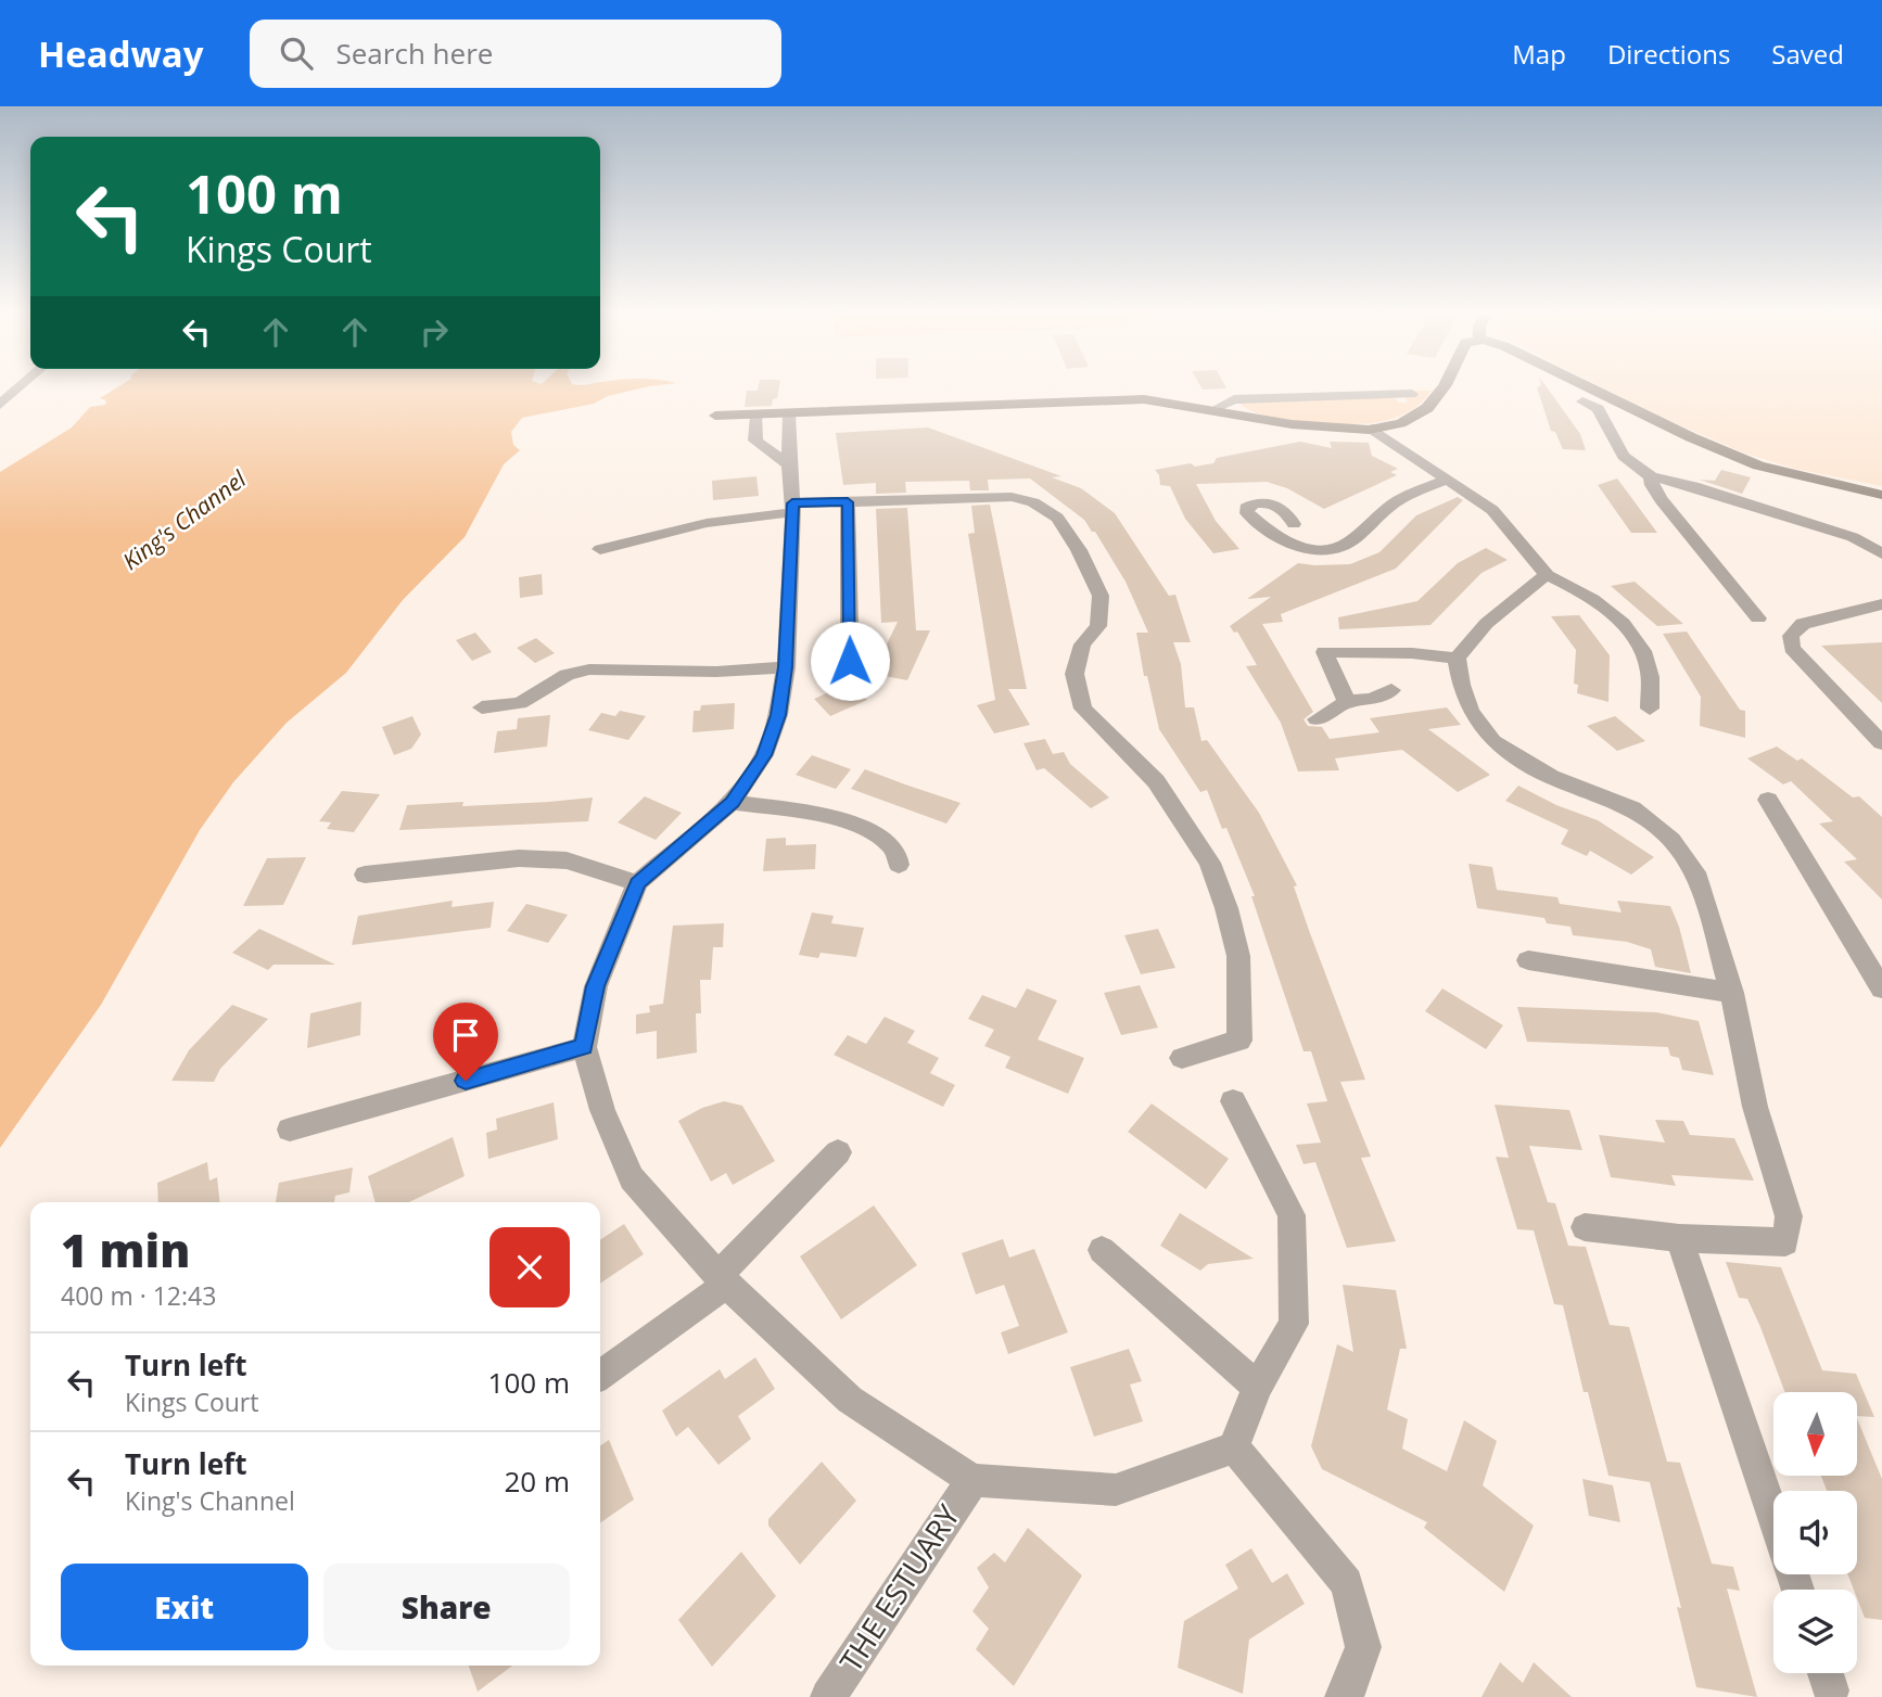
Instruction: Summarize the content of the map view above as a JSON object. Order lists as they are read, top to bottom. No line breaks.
{"streets":{"street":["THE ESTUARY"]},"water":["King's Channel"],"north":"bottom","page":{"header":"Headway","search":"Search here","nav":["Map","Directions","Saved"],"turn":["100 m","Kings Court"],"heading":["1 min","400 m · 12:43"],"list":[{"name":"Turn left","note":"Kings Court","value":"100 m"},{"name":"Turn left","note":"King's Channel","value":"20 m"}],"buttons":["Exit","Share"]}}
